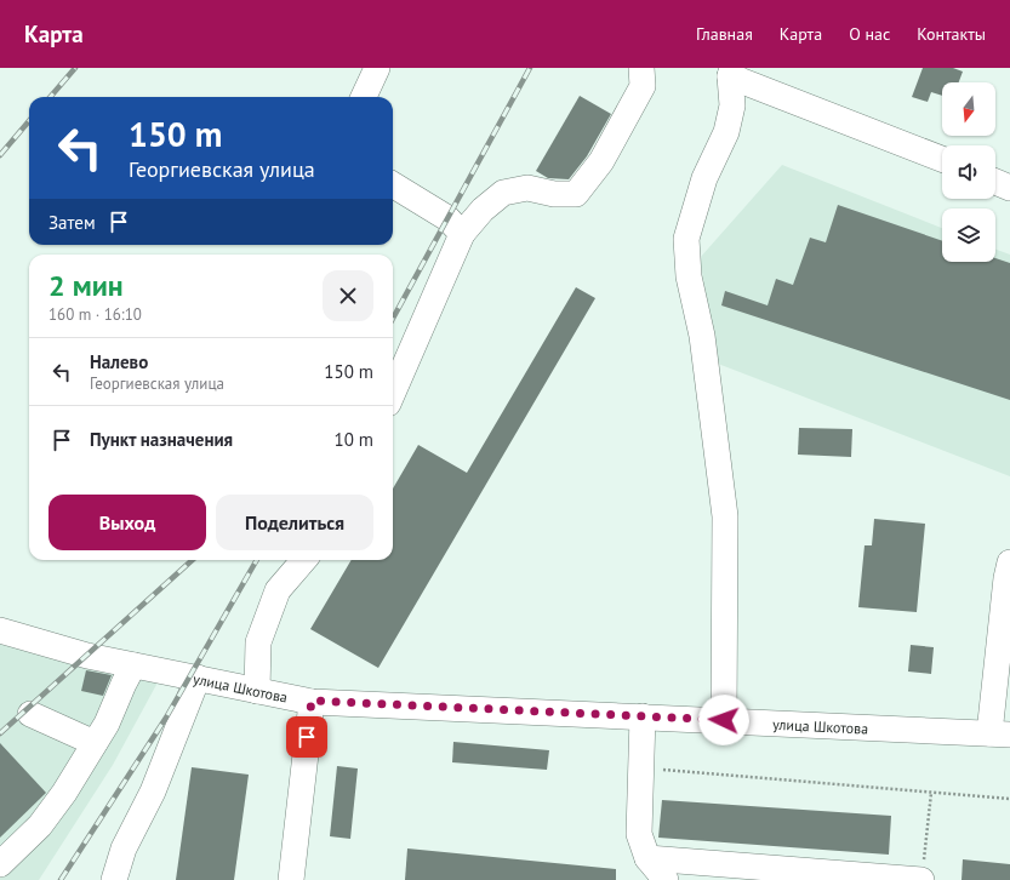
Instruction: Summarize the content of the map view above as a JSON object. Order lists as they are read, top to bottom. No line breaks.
{"streets":{"street":["улица Шкотова"]},"north":"bottom","page":{"header":"Карта","nav":["Главная","Карта","О нас","Контакты"],"turn":["150 m","Георгиевская улица"],"then":"Затем","heading":["2 мин","160 m · 16:10"],"list":[{"name":"Налево","note":"Георгиевская улица","value":"150 m"},{"name":"Пункт назначения","value":"10 m"}],"buttons":["Выход","Поделиться"]}}
